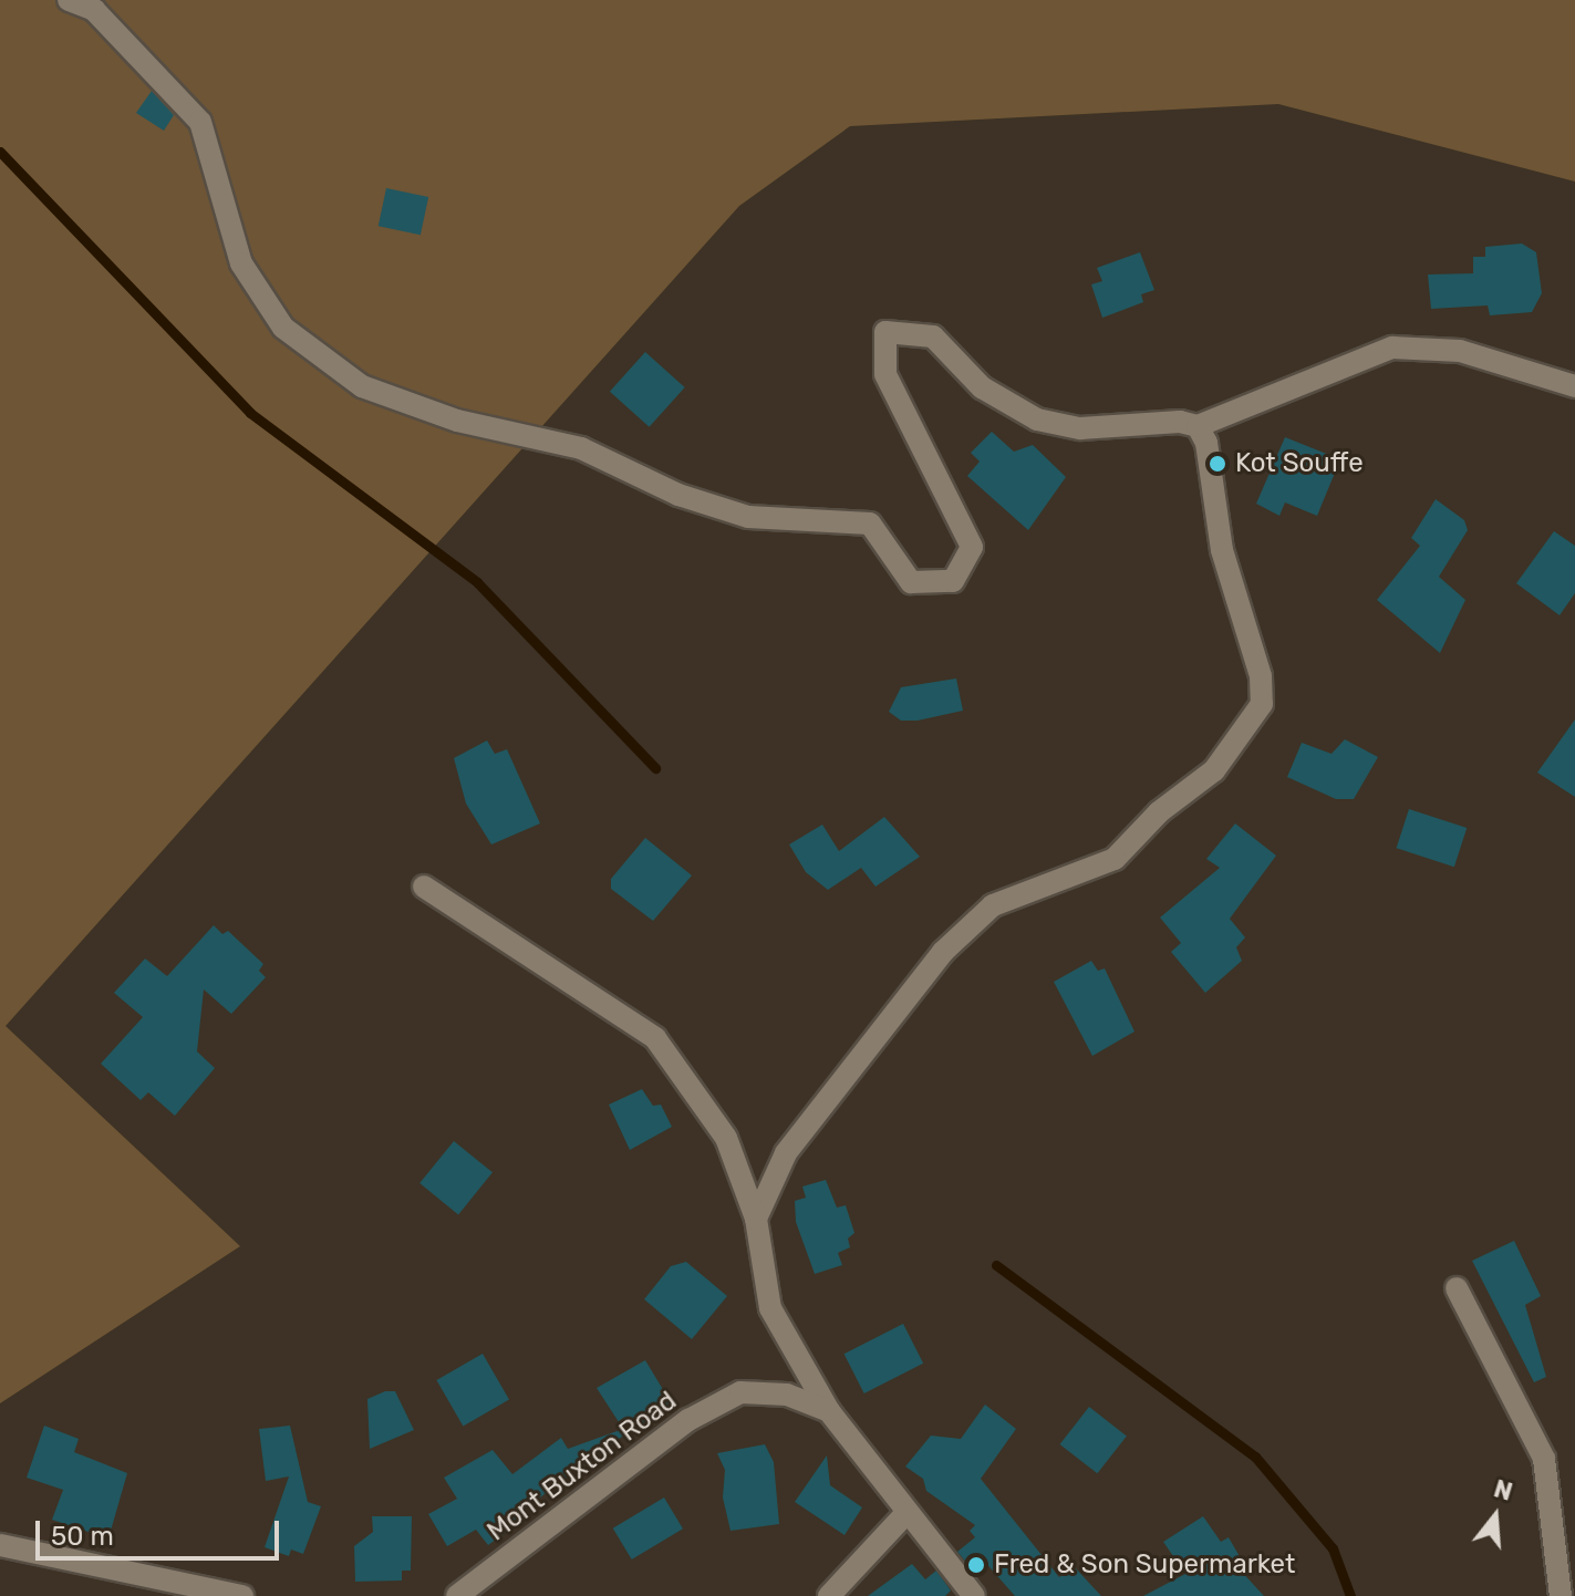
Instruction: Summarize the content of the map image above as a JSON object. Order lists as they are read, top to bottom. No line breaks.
{"streets":{"street":["Mont Buxton Road"]},"places":["Kot Souffe","Fred & Son Supermarket"],"scale_bar":"50 m","north":"top"}
